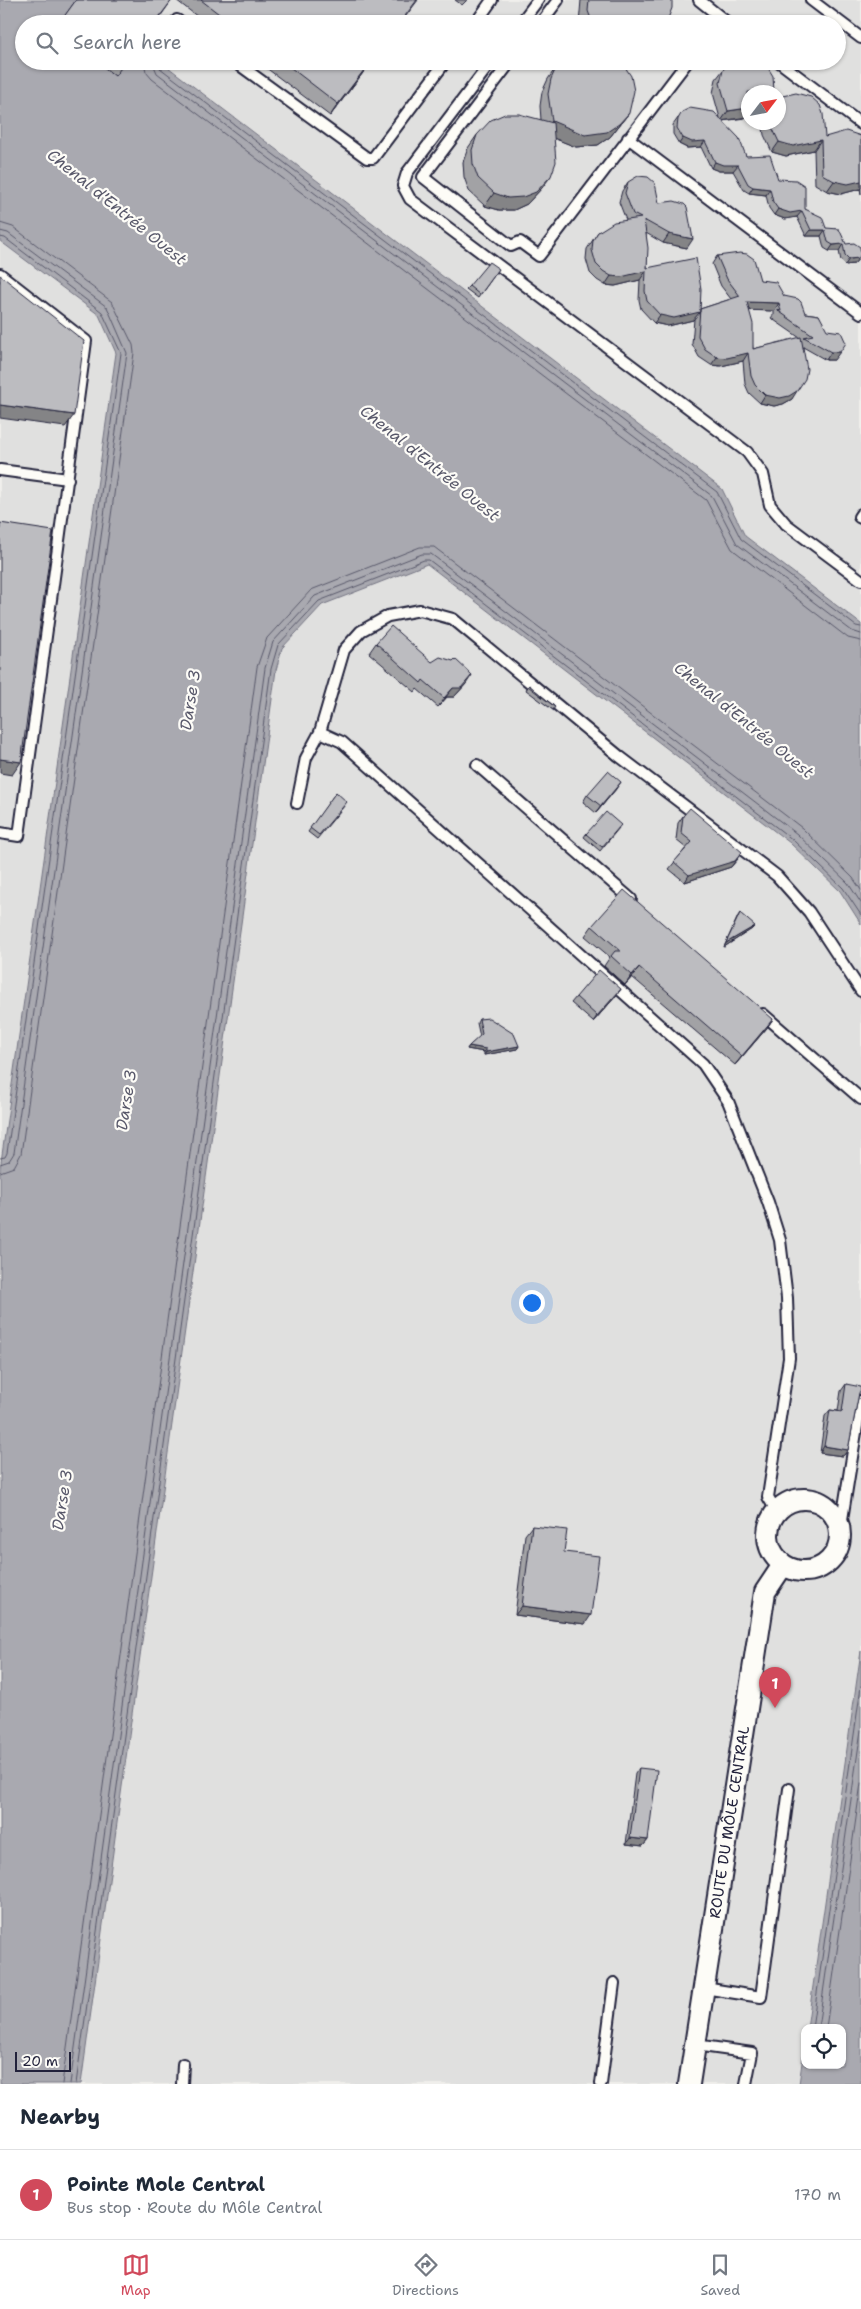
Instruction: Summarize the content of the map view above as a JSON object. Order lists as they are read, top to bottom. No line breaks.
{"streets":{"street":["ROUTE DU MÔLE CENTRAL"]},"water":["Chenal d'Entrée Ouest","Darse 3"],"scale_bar":"20 m","north":"top right","page":{"search":"Search here","pins":"1","scale":"20 m","heading":"Nearby","list":[{"mark":"1","name":"Pointe Mole Central","note":"Bus stop · Route du Môle Central","value":"170 m"}],"nav":["Map","Directions","Saved"]}}
